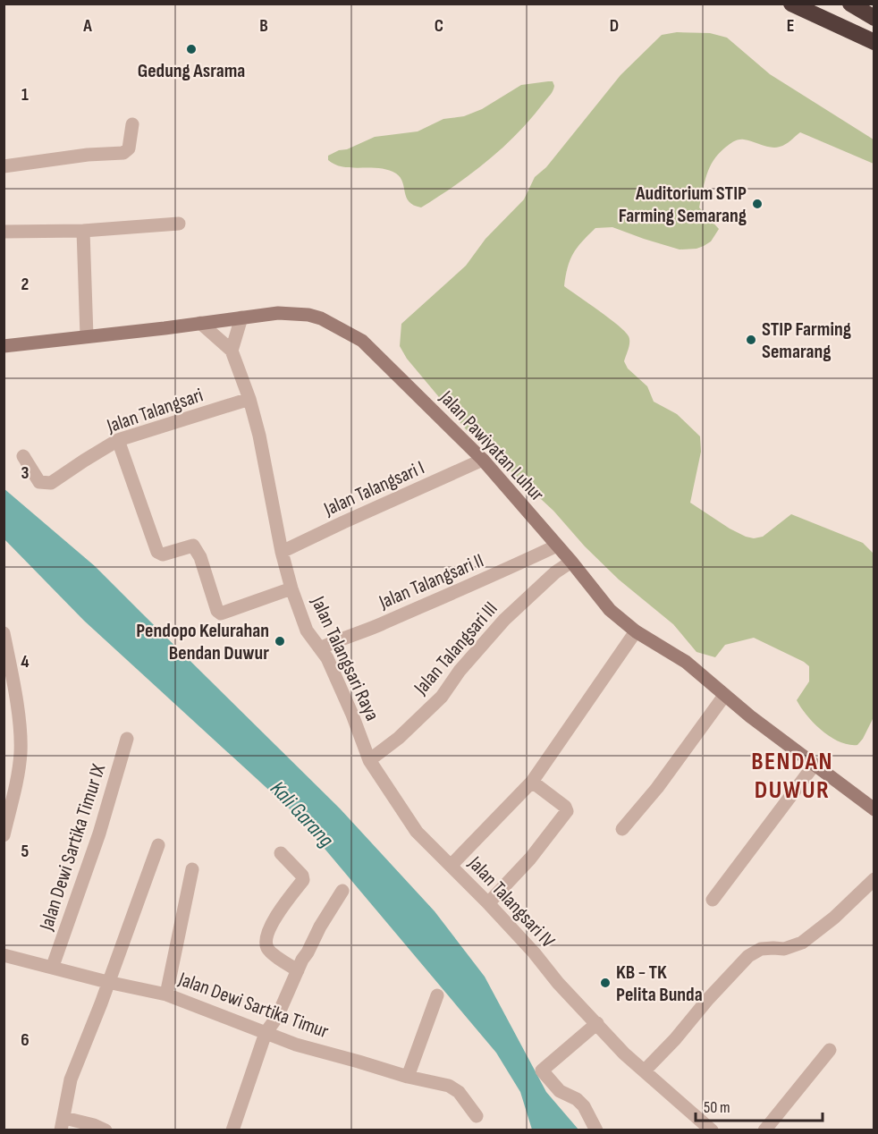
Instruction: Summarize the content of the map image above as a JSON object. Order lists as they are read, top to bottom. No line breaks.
{"streets":{"main road":["Jalan Pawiyatan Luhur"],"street":["Jalan Talangsari","Jalan Talangsari I","Jalan Talangsari II","Jalan Talangsari III","Jalan Talangsari Raya","Jalan Dewi Sartika Timur IX","Jalan Talangsari IV","Jalan Dewi Sartika Timur"]},"crossings":[["Jalan Talangsari","Jalan Talangsari Raya"],["Jalan Pawiyatan Luhur","Jalan Talangsari I"],["Jalan Pawiyatan Luhur","Jalan Talangsari II"],["Jalan Pawiyatan Luhur","Jalan Talangsari III"],["Jalan Pawiyatan Luhur","Jalan Talangsari Raya"],["Jalan Pawiyatan Luhur","Jalan Talangsari IV"],["Jalan Talangsari I","Jalan Talangsari Raya"],["Jalan Talangsari II","Jalan Talangsari III"],["Jalan Talangsari II","Jalan Talangsari Raya"],["Jalan Talangsari III","Jalan Talangsari Raya"],["Jalan Talangsari Raya","Jalan Talangsari IV"],["Jalan Dewi Sartika Timur IX","Jalan Dewi Sartika Timur"]],"districts":["BENDAN DUWUR"],"water":["Kali Garang"],"places":["Gedung Asrama","Auditorium STIP Farming Semarang","STIP Farming Semarang","Pendopo Kelurahan Bendan Duwur","KB - TK Pelita Bunda"],"scale_bar":"50 m","grid":{"columns":["A","B","C","D","E"],"rows":["1","2","3","4","5","6"]}}
